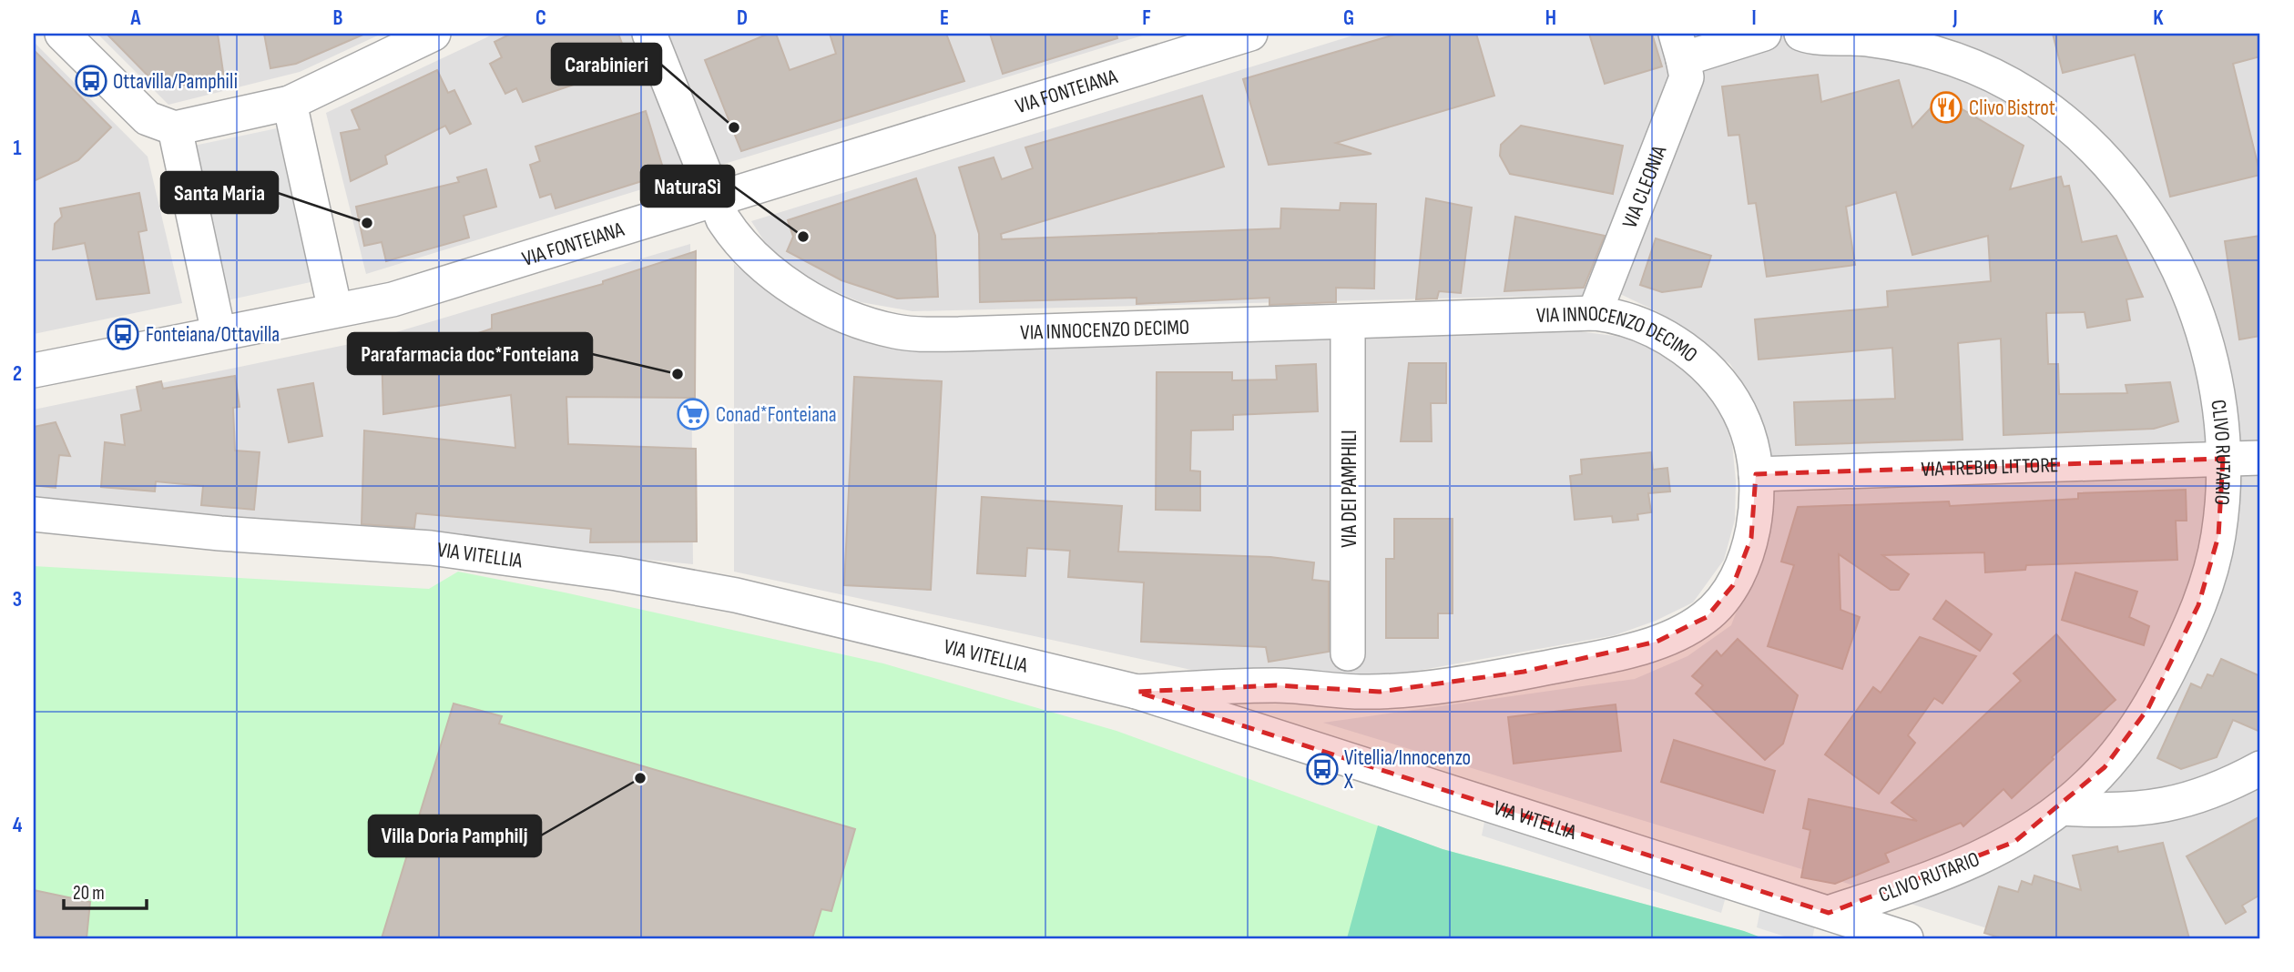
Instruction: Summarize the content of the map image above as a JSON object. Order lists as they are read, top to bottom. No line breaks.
{"streets":{"street":["VIA FONTEIANA","VIA CLEONIA","VIA INNOCENZO DECIMO","CLIVO RUTARIO","VIA TREBIO LITTORE","VIA DEI PAMPHILI","VIA VITELLIA"]},"crossings":[["VIA FONTEIANA","VIA INNOCENZO DECIMO"],["VIA CLEONIA","VIA INNOCENZO DECIMO"],["VIA INNOCENZO DECIMO","VIA TREBIO LITTORE"],["VIA INNOCENZO DECIMO","VIA DEI PAMPHILI"],["VIA INNOCENZO DECIMO","VIA VITELLIA"],["CLIVO RUTARIO","VIA TREBIO LITTORE"],["CLIVO RUTARIO","VIA VITELLIA"]],"places":{"bus stop":["Ottavilla/Pamphili","Fonteiana/Ottavilla","Vitellia/Innocenzo X"],"restaurant":["Clivo Bistrot"],"other":["Carabinieri","Santa Maria","NaturaSì","Parafarmacia doc*Fonteiana","Villa Doria Pamphilj"],"supermarket":["Conad*Fonteiana"]},"scale_bar":"20 m","grid":{"columns":["A","B","C","D","E","F","G","H","I","J","K"],"rows":["1","2","3","4"]}}
